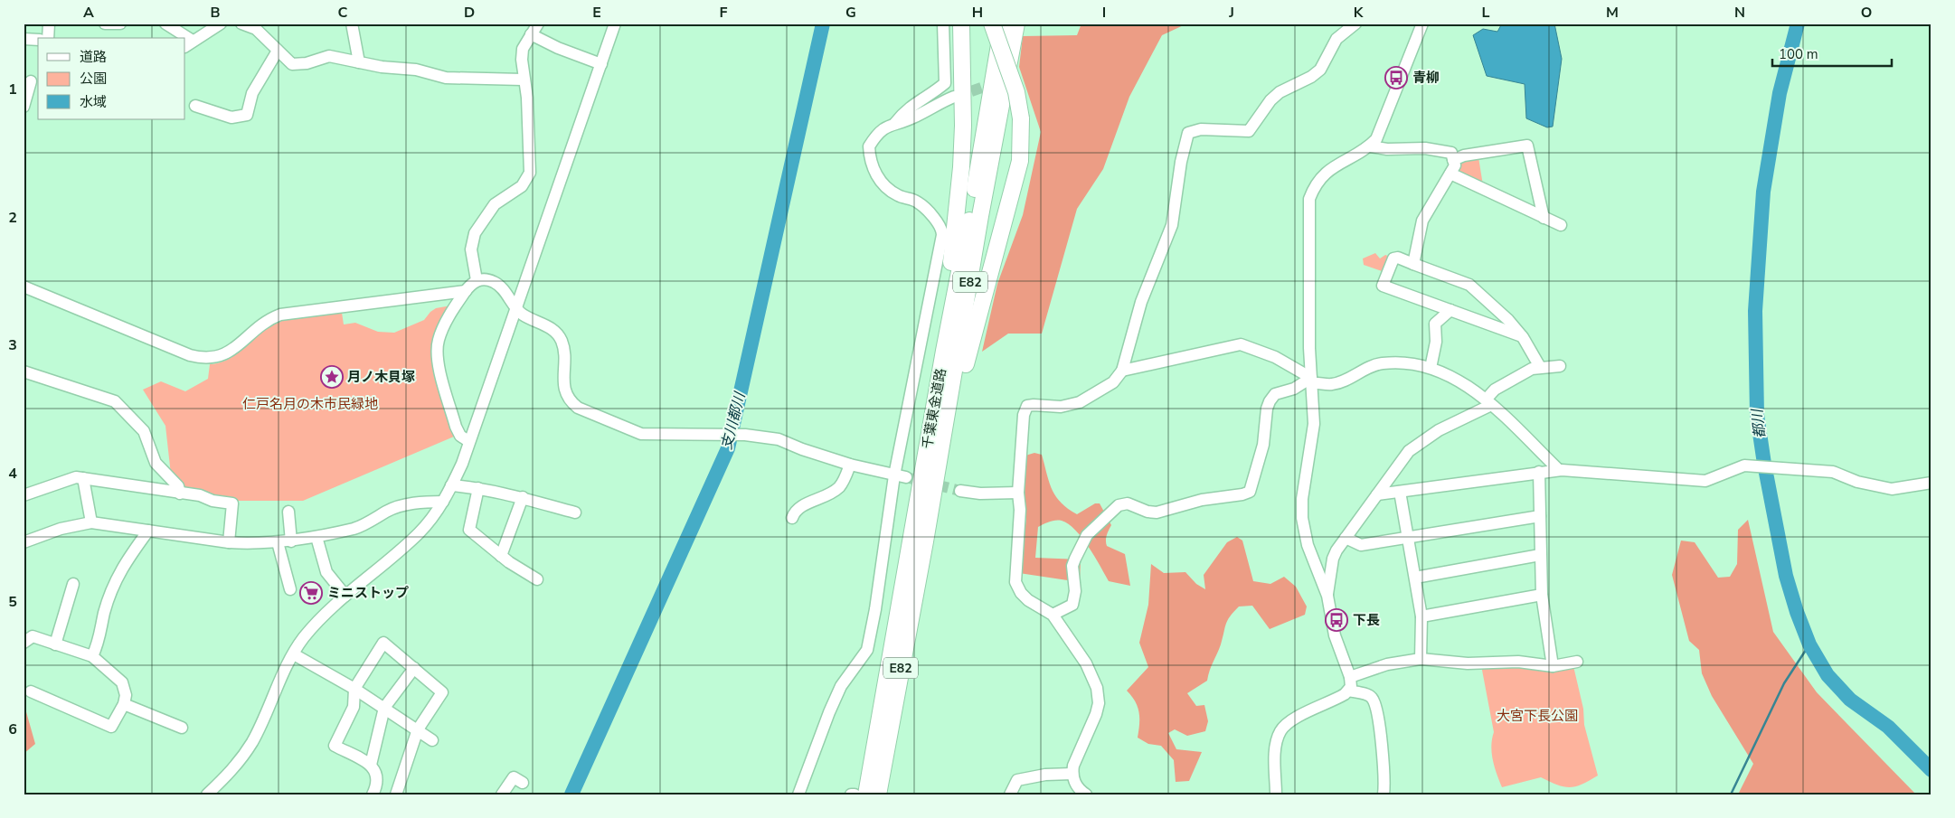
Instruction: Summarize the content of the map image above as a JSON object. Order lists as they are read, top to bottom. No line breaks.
{"streets":{"highway":["E82","千葉東金道路"]},"water":["支川都川","都川"],"parks":["仁戸名月の木市民緑地","大宮下長公園"],"places":{"bus stop":["青柳","下長"],"place":["月ノ木貝塚"],"supermarket":["ミニストップ"]},"legend":["道路","公園","水域"],"scale_bar":"100 m","grid":{"columns":["A","B","C","D","E","F","G","H","I","J","K","L","M","N","O"],"rows":["1","2","3","4","5","6"]}}
